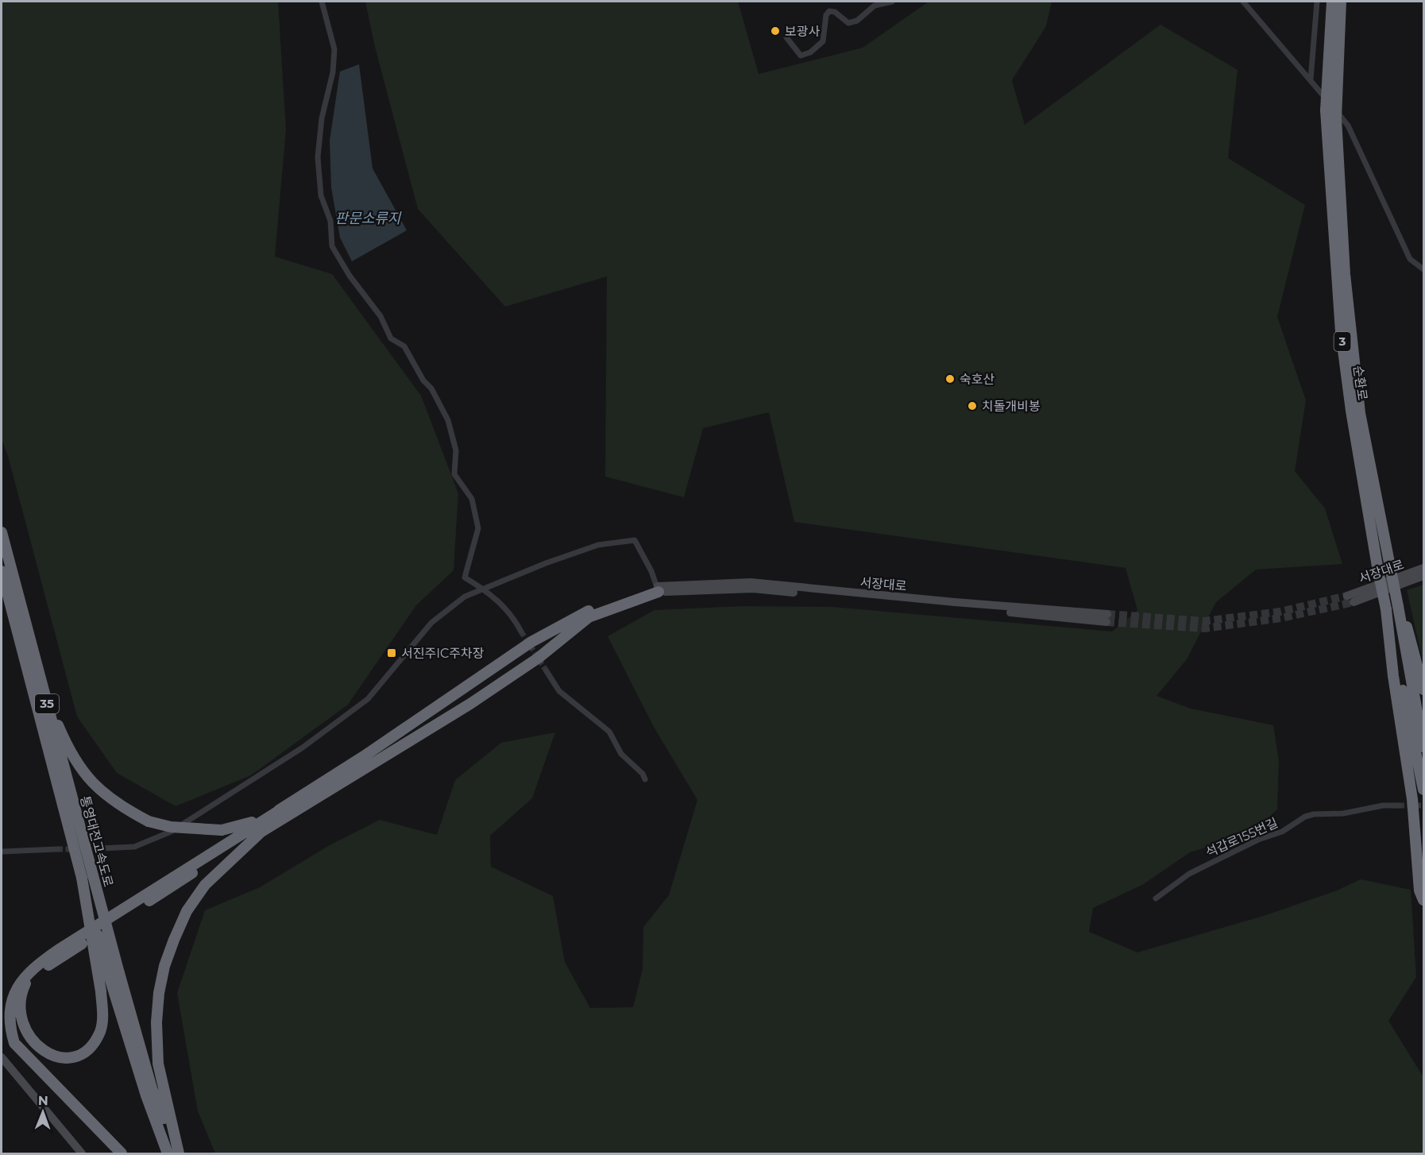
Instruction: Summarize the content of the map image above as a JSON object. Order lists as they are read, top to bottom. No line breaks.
{"streets":{"highway":["3","순환로","35","통영대전고속도로"],"street":["서장대로","석갑로155번길"]},"crossings":[["3","순환로"]],"water":["판문소류지"],"places":{"other":["보광사","숙호산","치돌개비봉"],"transit":["서진주IC주차장"]},"north":"top"}
